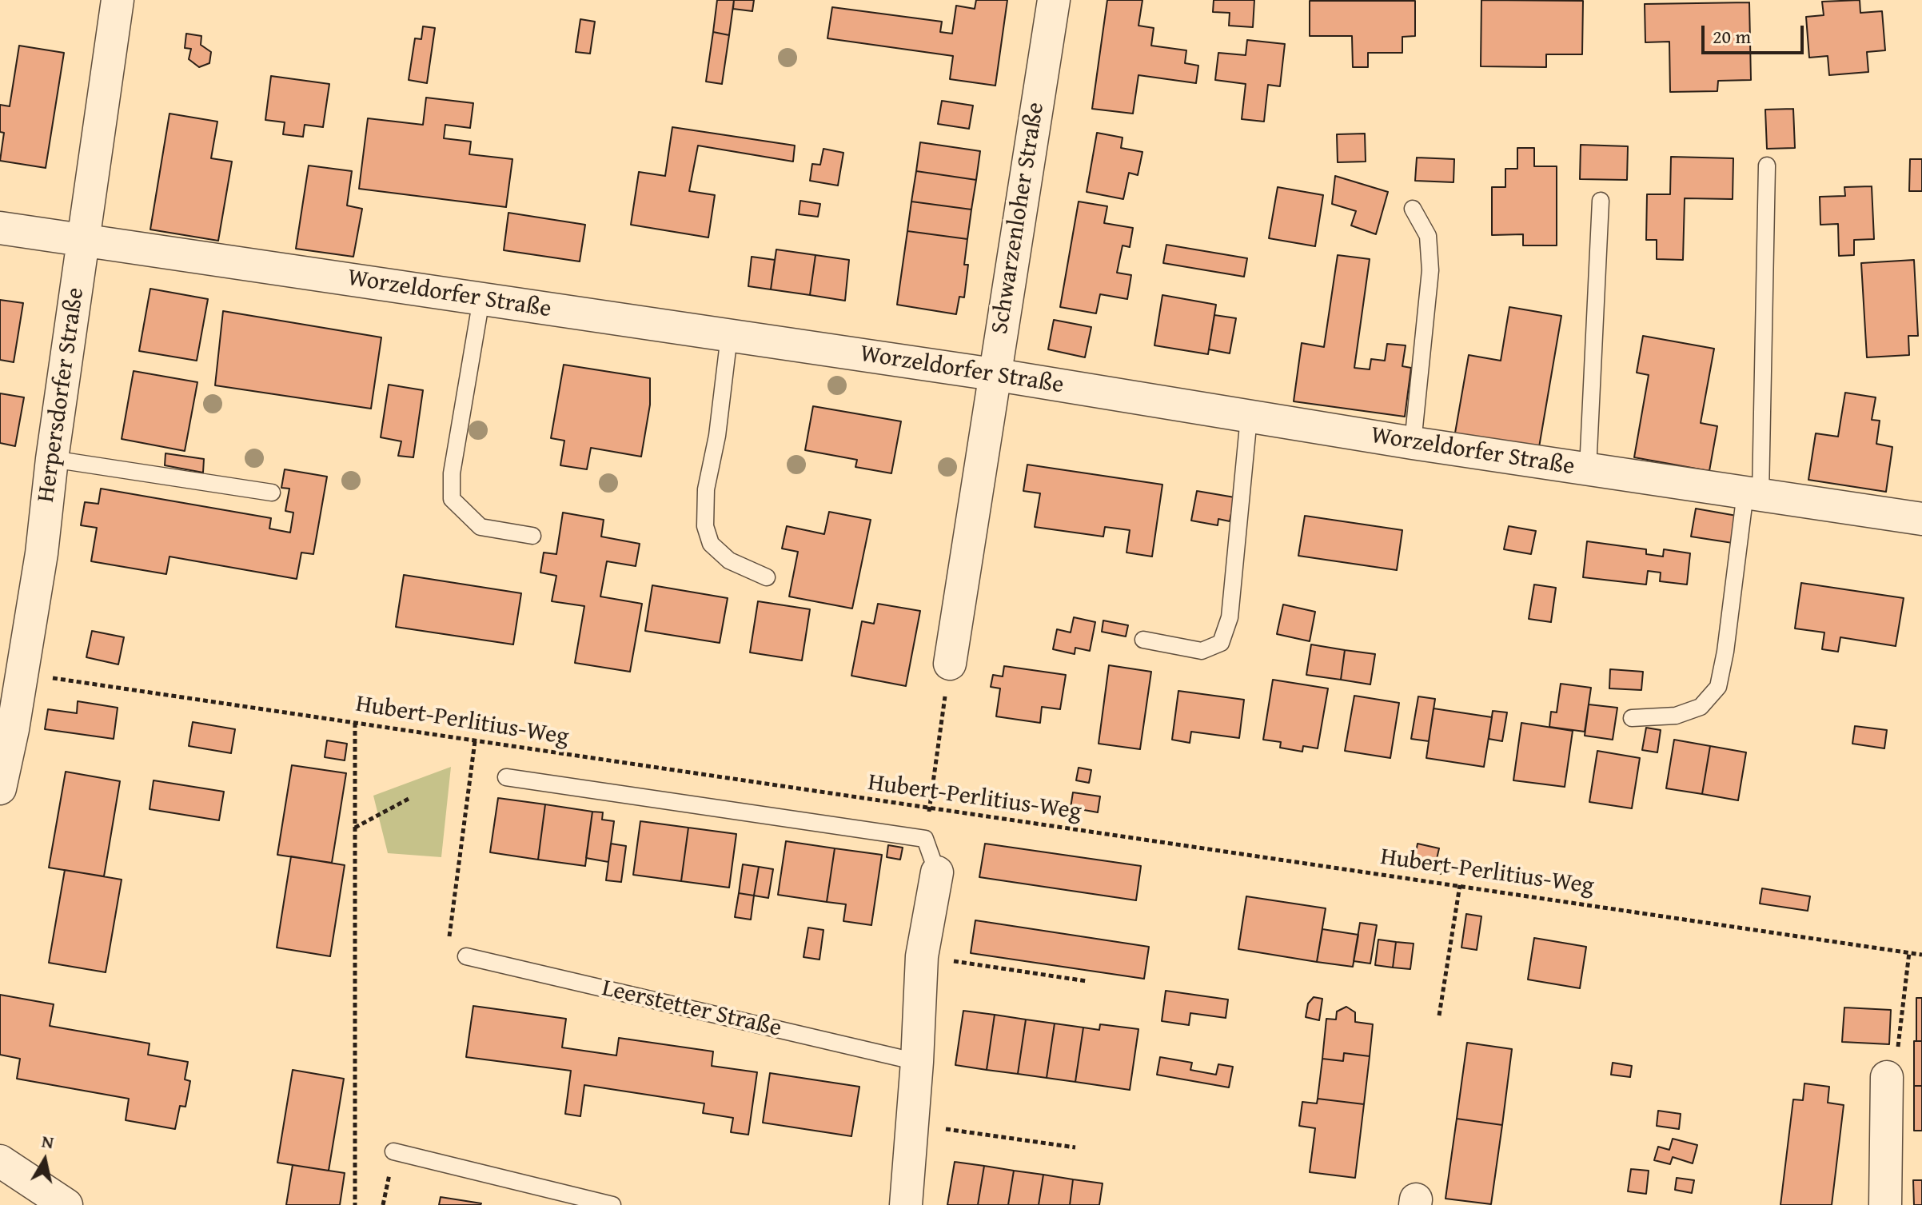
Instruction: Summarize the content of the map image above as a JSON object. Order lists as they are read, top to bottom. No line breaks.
{"streets":{"street":["Schwarzenloher Straße","Worzeldorfer Straße","Herpersdorfer Straße"],"lane":["Leerstetter Straße"],"path":["Hubert-Perlitius-Weg"]},"crossings":[["Schwarzenloher Straße","Worzeldorfer Straße"],["Worzeldorfer Straße","Herpersdorfer Straße"],["Herpersdorfer Straße","Hubert-Perlitius-Weg"]],"scale_bar":"20 m","north":"top"}
